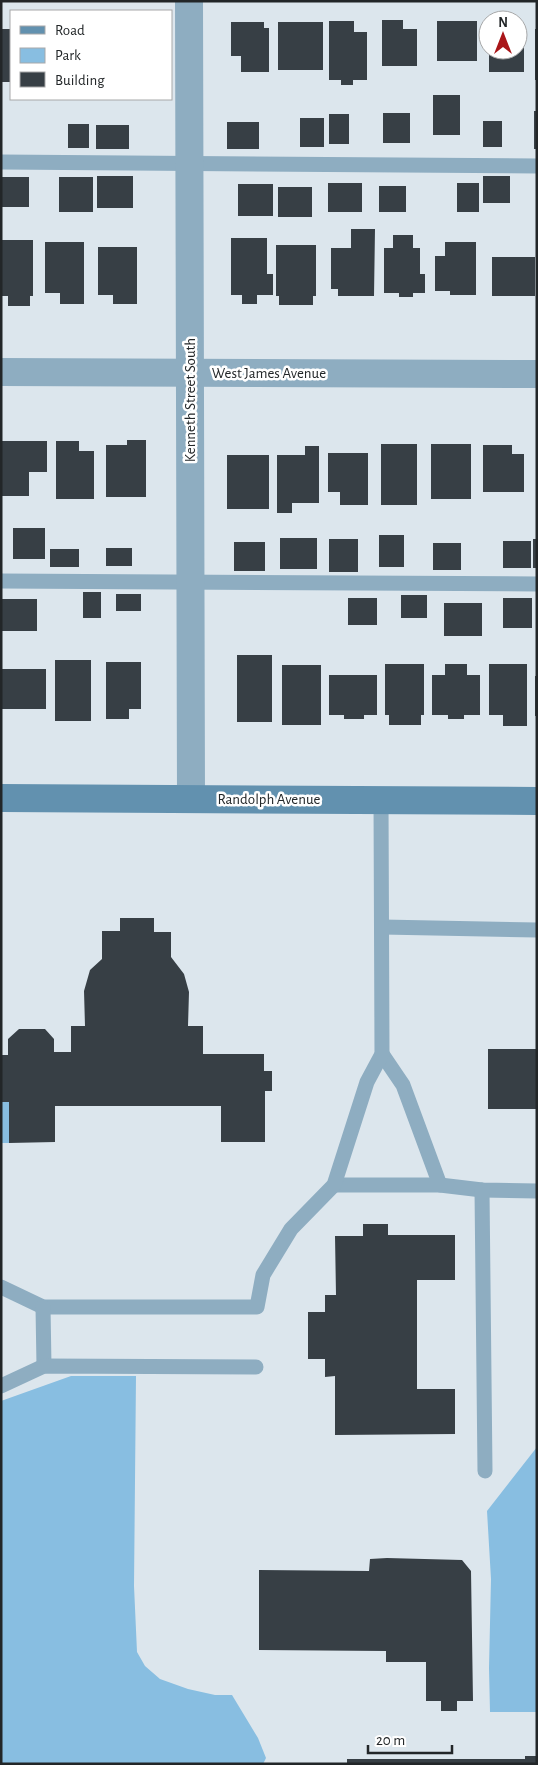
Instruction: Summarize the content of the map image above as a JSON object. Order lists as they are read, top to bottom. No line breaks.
{"streets":{"main road":["Randolph Avenue"],"street":["West James Avenue","Kenneth Street South"]},"crossings":[["West James Avenue","Kenneth Street South"],["Kenneth Street South","Randolph Avenue"]],"legend":["Road","Park","Building"],"scale_bar":"20 m","north":"top"}
